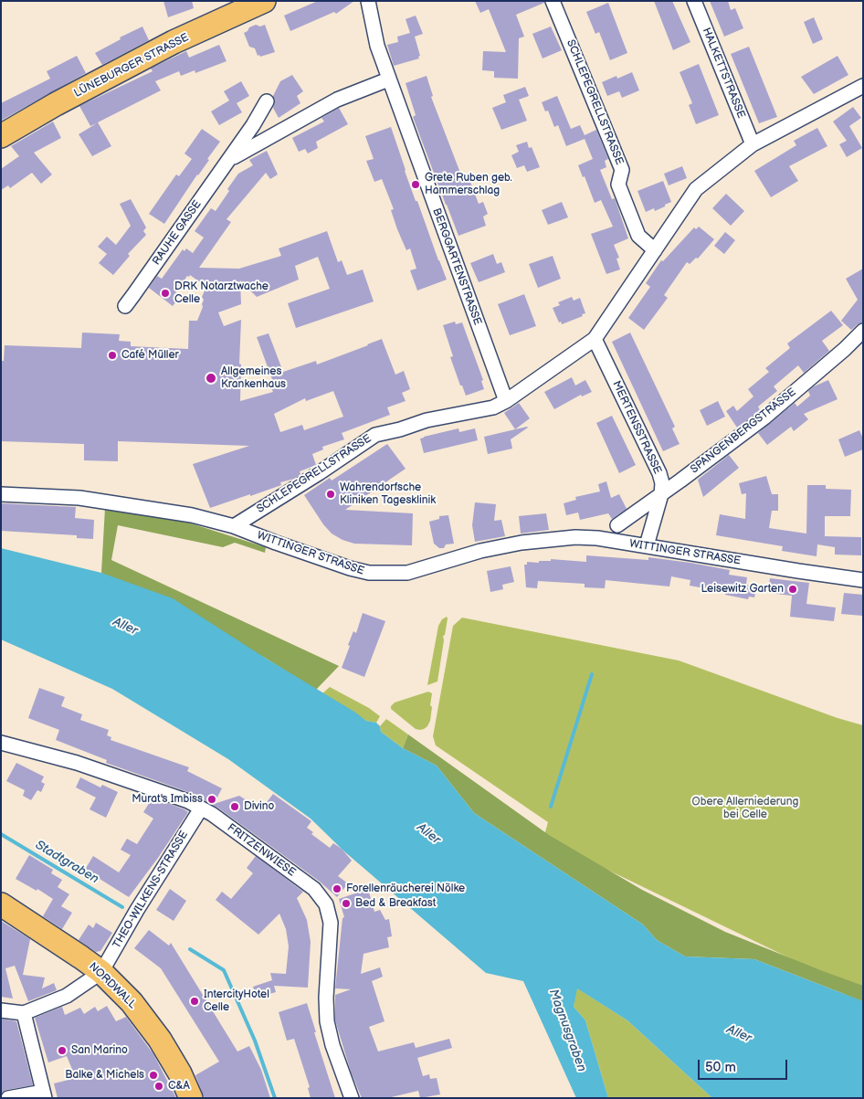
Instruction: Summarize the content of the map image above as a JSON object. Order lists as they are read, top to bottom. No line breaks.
{"streets":{"main road":["LÜNEBURGER STRASSE","NORDWALL"],"street":["HALKETTSTRASSE","SCHLEPEGRELLSTRASSE","RAUHE GASSE","BERGGARTENSTRASSE","MERTENSSTRASSE","SPANGENBERGSTRASSE","WITTINGER STRASSE","FRITZENWIESE","THEO-WILKENS-STRASSE"]},"crossings":[["HALKETTSTRASSE","SCHLEPEGRELLSTRASSE"],["SCHLEPEGRELLSTRASSE","BERGGARTENSTRASSE"],["SCHLEPEGRELLSTRASSE","MERTENSSTRASSE"],["SCHLEPEGRELLSTRASSE","WITTINGER STRASSE"],["RAUHE GASSE","BERGGARTENSTRASSE"],["MERTENSSTRASSE","SPANGENBERGSTRASSE"],["MERTENSSTRASSE","WITTINGER STRASSE"],["FRITZENWIESE","THEO-WILKENS-STRASSE"],["THEO-WILKENS-STRASSE","NORDWALL"]],"water":["Aller","Stadtgraben","Magnusgraben"],"parks":["Obere Allerniederung bei Celle"],"places":["Grete Ruben geb. Hammerschlag","DRK Notarztwache Celle","Café Müller","Allgemeines Krankenhaus","Wahrendorfsche Kliniken Tagesklinik","Leisewitz Garten","Murat's Imbiss","Divino","Forellenräucherei Nölke","Bed & Breakfast","IntercityHotel Celle","San Marino","Balke & Michels","C&A"],"scale_bar":"50 m"}
